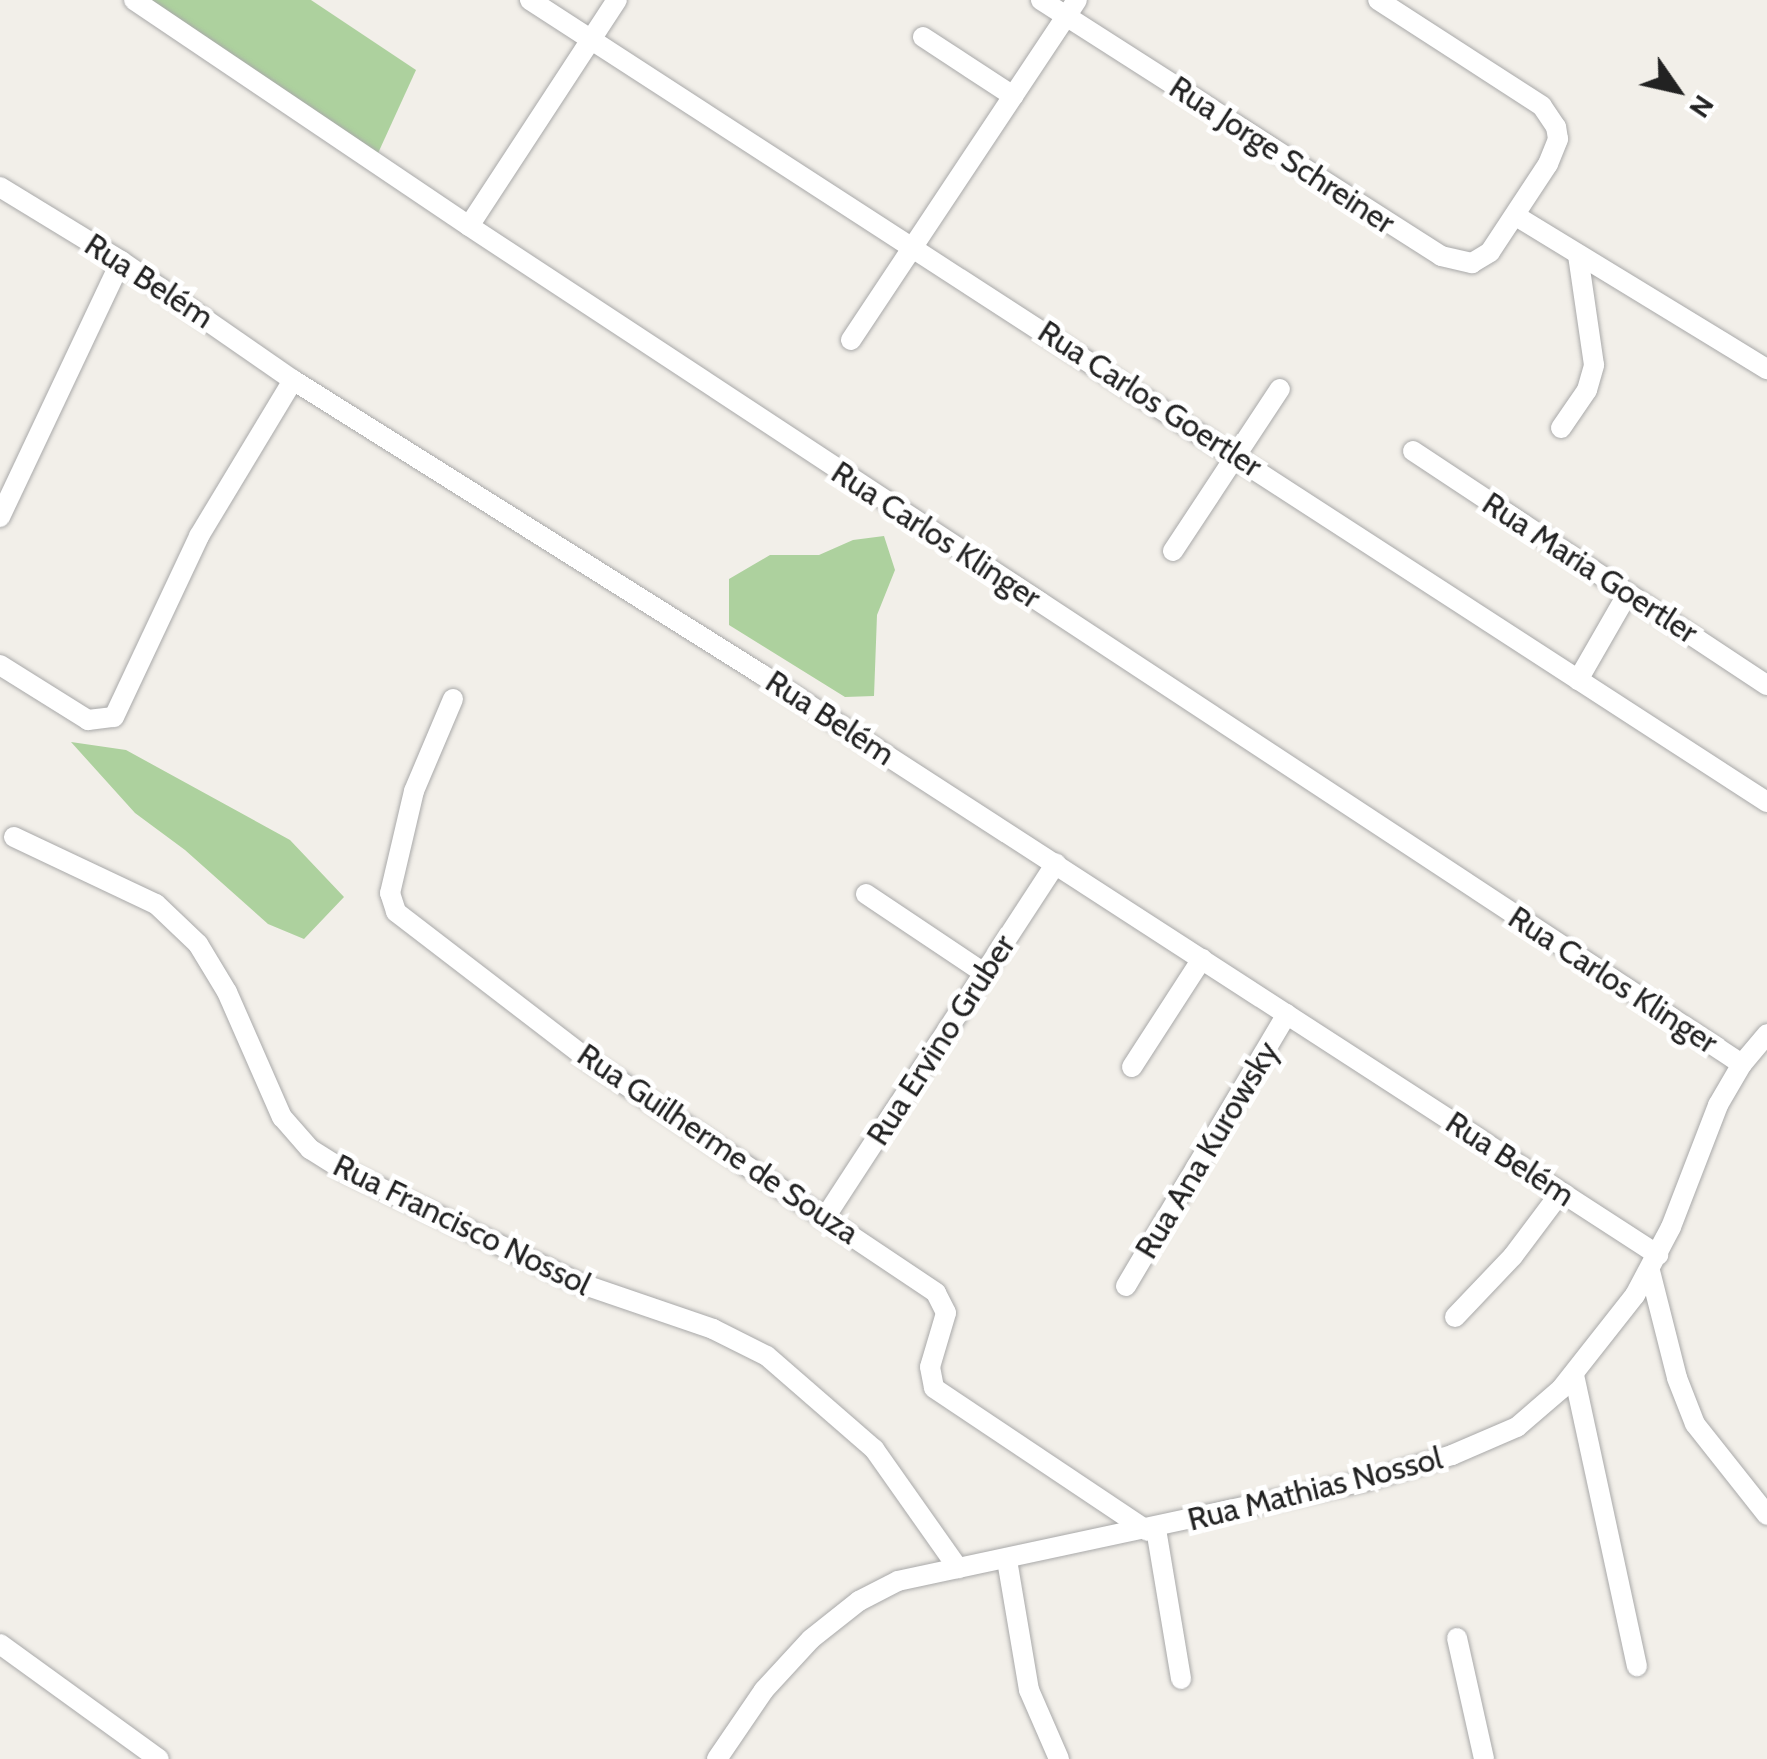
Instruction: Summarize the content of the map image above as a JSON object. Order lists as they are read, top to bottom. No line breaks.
{"streets":{"street":["Rua Jorge Schreiner","Rua Belém","Rua Carlos Goertler","Rua Carlos Klinger","Rua Maria Goertler","Rua Ervino Gruber","Rua Guilherme de Souza","Rua Ana Kurowsky","Rua Francisco Nossol","Rua Mathias Nossol"]},"crossings":[["Rua Belém","Rua Ervino Gruber"],["Rua Belém","Rua Ana Kurowsky"],["Rua Belém","Rua Mathias Nossol"],["Rua Carlos Klinger","Rua Mathias Nossol"],["Rua Ervino Gruber","Rua Guilherme de Souza"],["Rua Guilherme de Souza","Rua Mathias Nossol"],["Rua Francisco Nossol","Rua Mathias Nossol"]],"north":"bottom right"}
